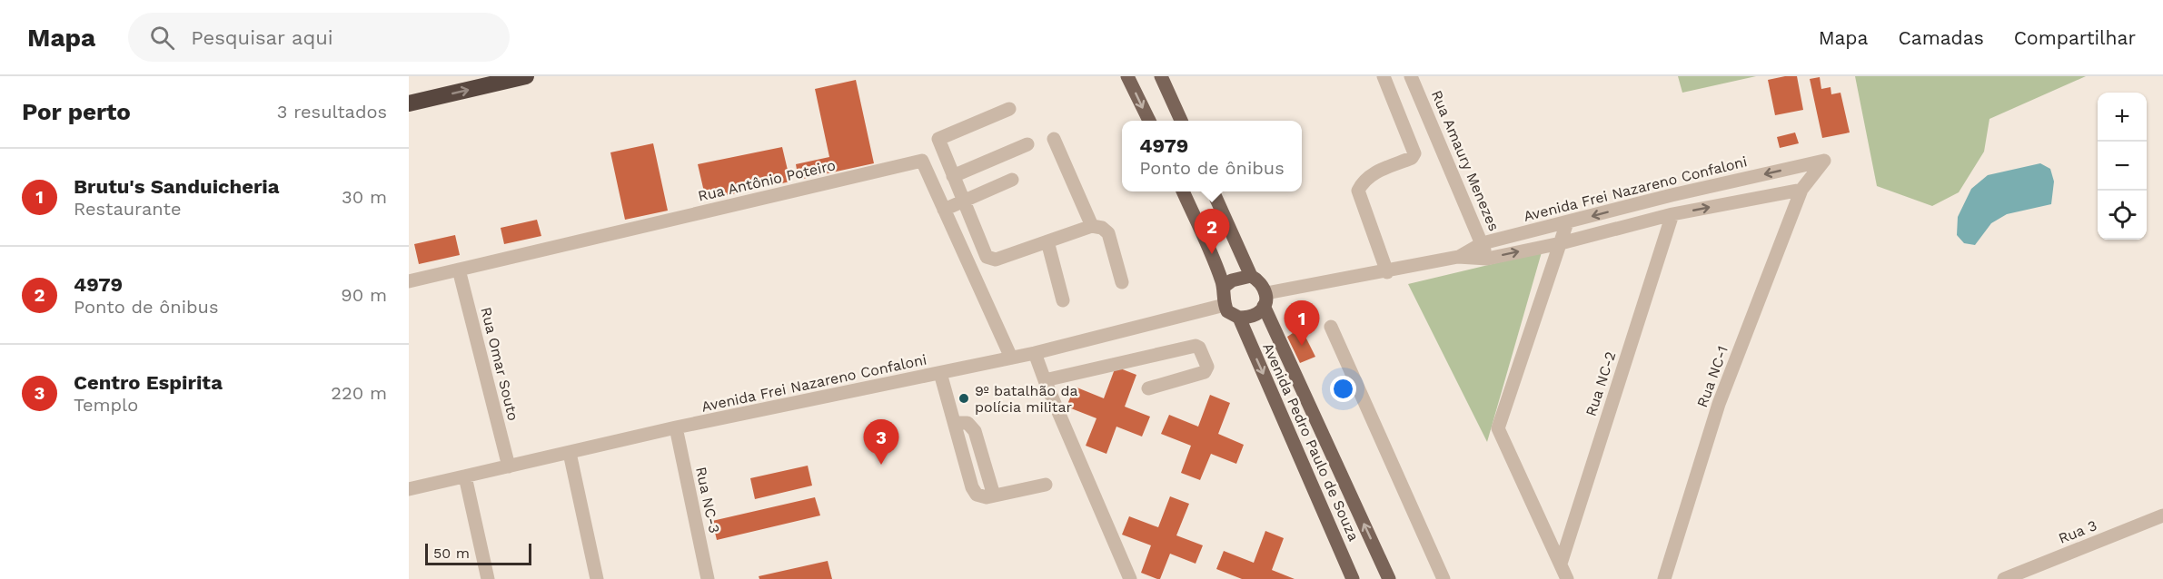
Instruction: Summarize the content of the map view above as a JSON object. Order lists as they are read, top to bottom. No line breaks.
{"streets":{"main road":["Avenida Pedro Paulo de Souza"],"street":["Rua Amaury Menezes","Rua Antônio Poteiro","Avenida Frei Nazareno Confaloni","Rua Omar Souto","Rua NC-1","Rua NC-2","Rua NC-3","Rua 3"]},"crossings":[["Rua Amaury Menezes","Avenida Frei Nazareno Confaloni"],["Rua Antônio Poteiro","Avenida Frei Nazareno Confaloni"],["Rua Antônio Poteiro","Rua Omar Souto"],["Avenida Frei Nazareno Confaloni","Rua Omar Souto"],["Avenida Frei Nazareno Confaloni","Rua NC-1"],["Avenida Frei Nazareno Confaloni","Rua NC-2"],["Avenida Frei Nazareno Confaloni","Avenida Pedro Paulo de Souza"],["Avenida Frei Nazareno Confaloni","Rua NC-3"]],"places":["9º batalhão da polícia militar"],"scale_bar":"50 m","page":{"header":"Mapa","search":"Pesquisar aqui","nav":["Mapa","Camadas","Compartilhar"],"heading":["Por perto","3 resultados"],"map_buttons":["+","−"],"popup":["4979","Ponto de ônibus"],"list":[{"mark":"1","name":"Brutu's Sanduicheria","note":"Restaurante","value":"30 m"},{"mark":"2","name":"4979","note":"Ponto de ônibus","value":"90 m"},{"mark":"3","name":"Centro Espirita","note":"Templo","value":"220 m"}],"pins":["2","1","3"],"scale":"50 m"}}
